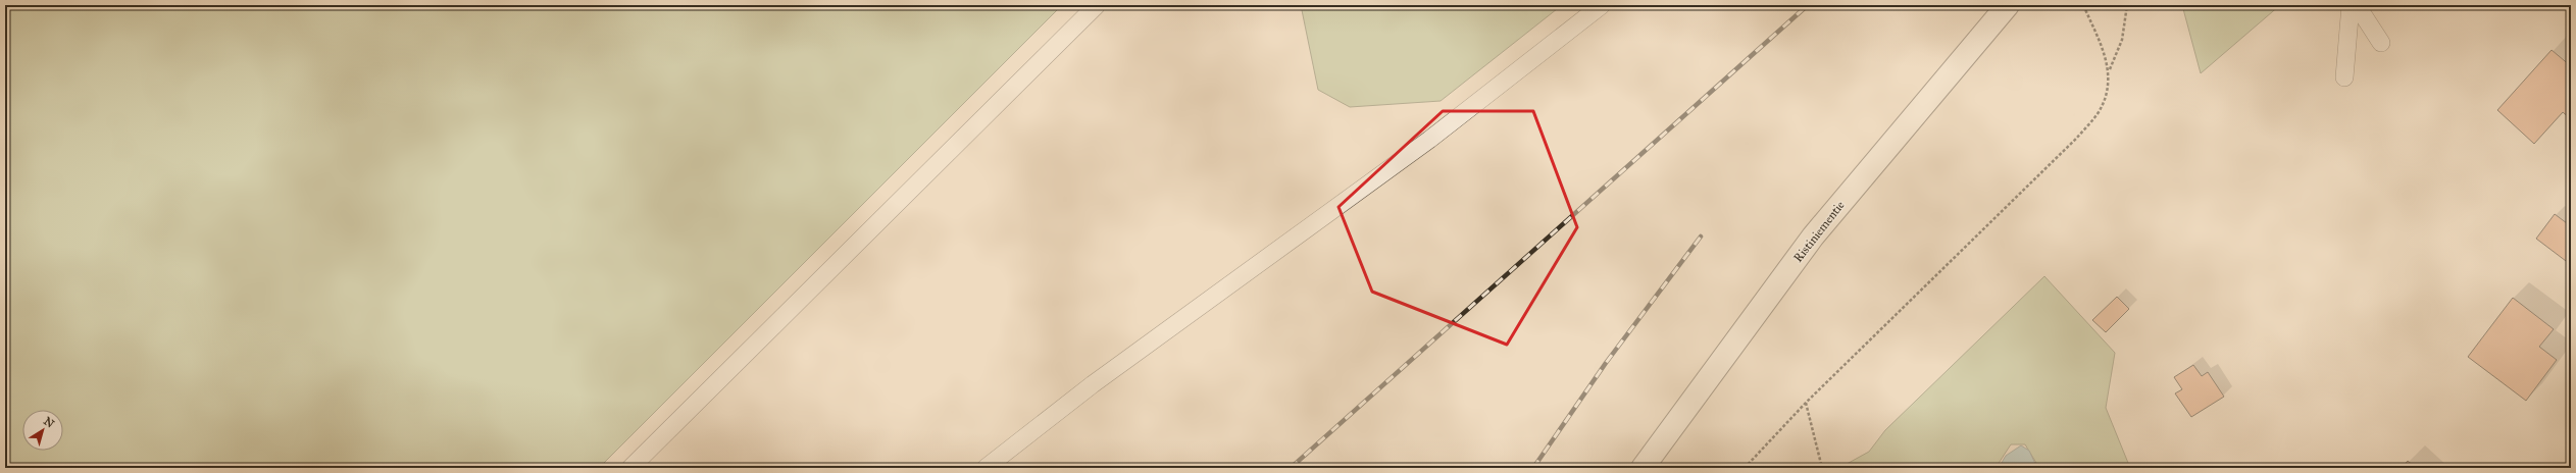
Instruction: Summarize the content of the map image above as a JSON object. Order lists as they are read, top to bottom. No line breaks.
{"streets":{"street":["Ristiniementie"]},"north":"top right"}
